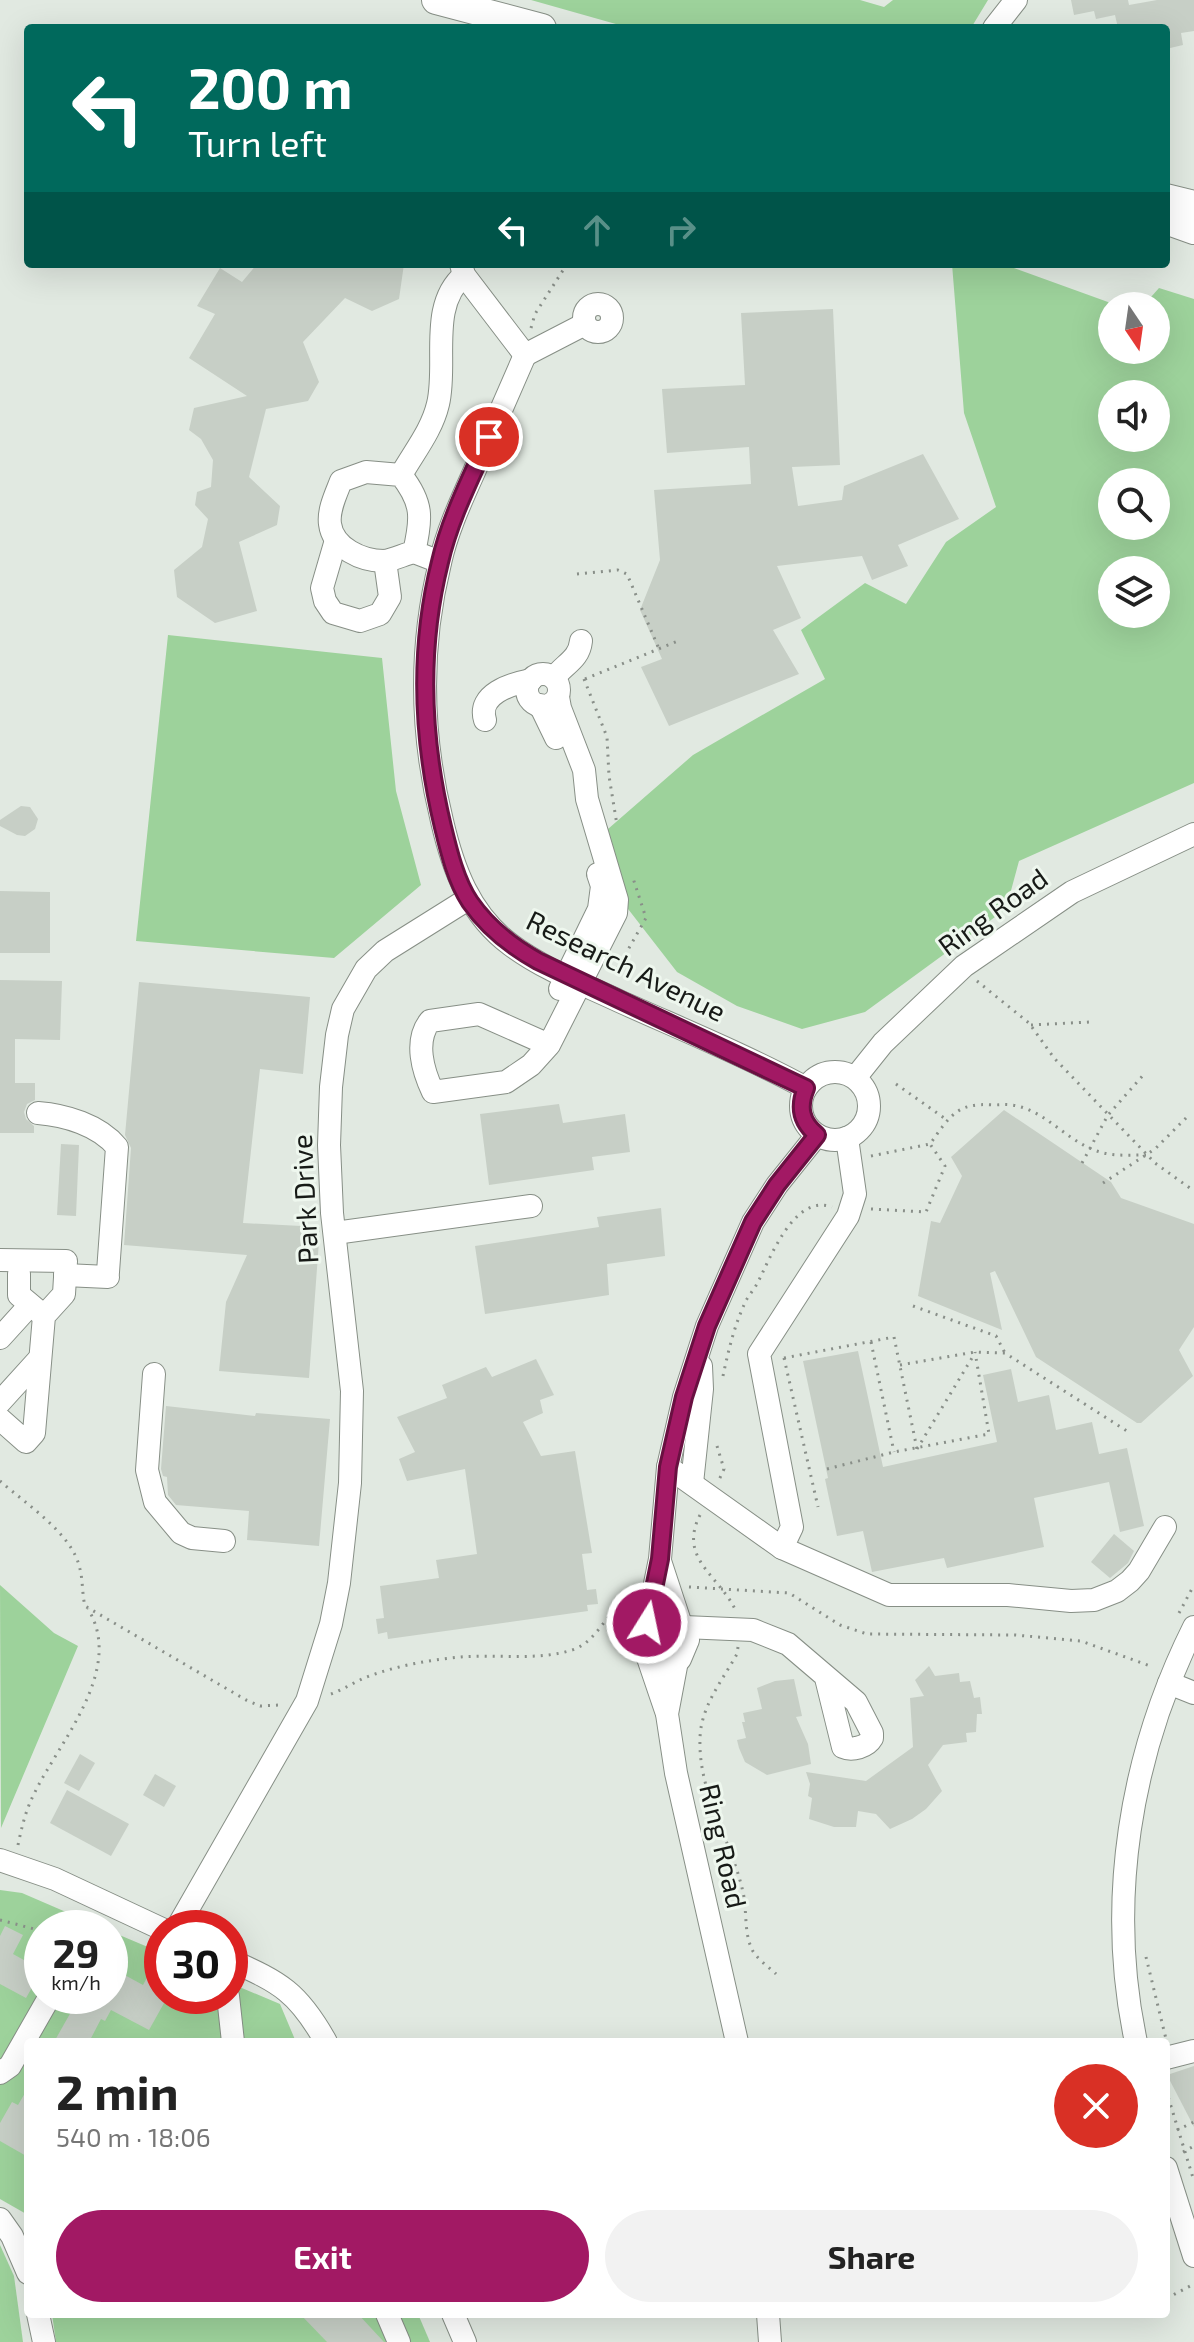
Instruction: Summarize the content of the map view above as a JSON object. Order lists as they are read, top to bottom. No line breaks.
{"streets":{"street":["Ring Road","Research Avenue","Park Drive"]},"crossings":[["Ring Road","Research Avenue"],["Research Avenue","Park Drive"]],"north":"bottom","page":{"turn":["200 m","Turn left"],"speed":"29 km/h","limit":"30","heading":["2 min","540 m · 18:06"],"buttons":["Exit","Share"]}}
